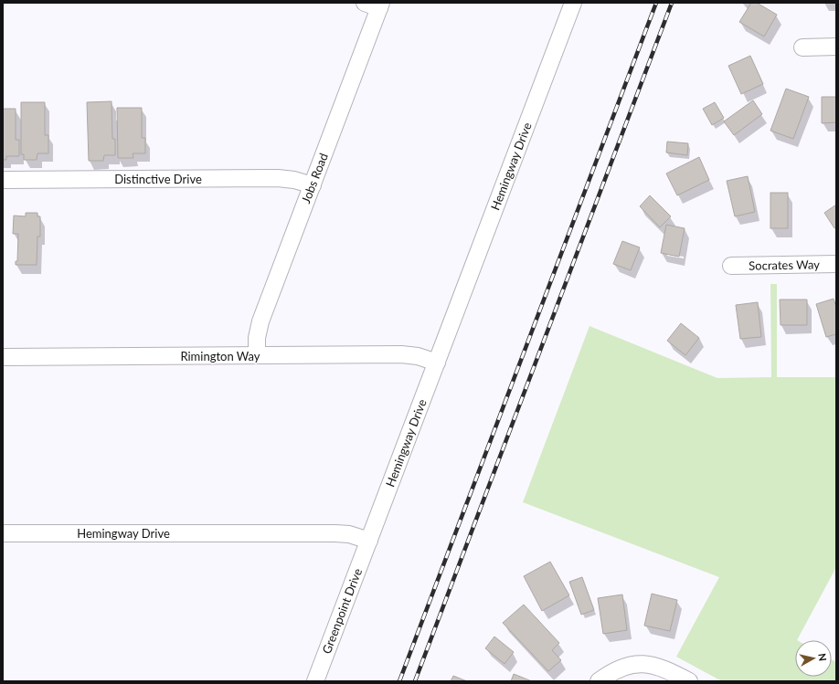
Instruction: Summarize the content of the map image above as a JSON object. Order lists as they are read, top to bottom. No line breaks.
{"streets":{"street":["Hemingway Drive","Jobs Road","Distinctive Drive","Socrates Way","Rimington Way","Greenpoint Drive"]},"crossings":[["Hemingway Drive","Rimington Way"],["Hemingway Drive","Greenpoint Drive"],["Jobs Road","Distinctive Drive"],["Jobs Road","Rimington Way"]],"north":"right"}
